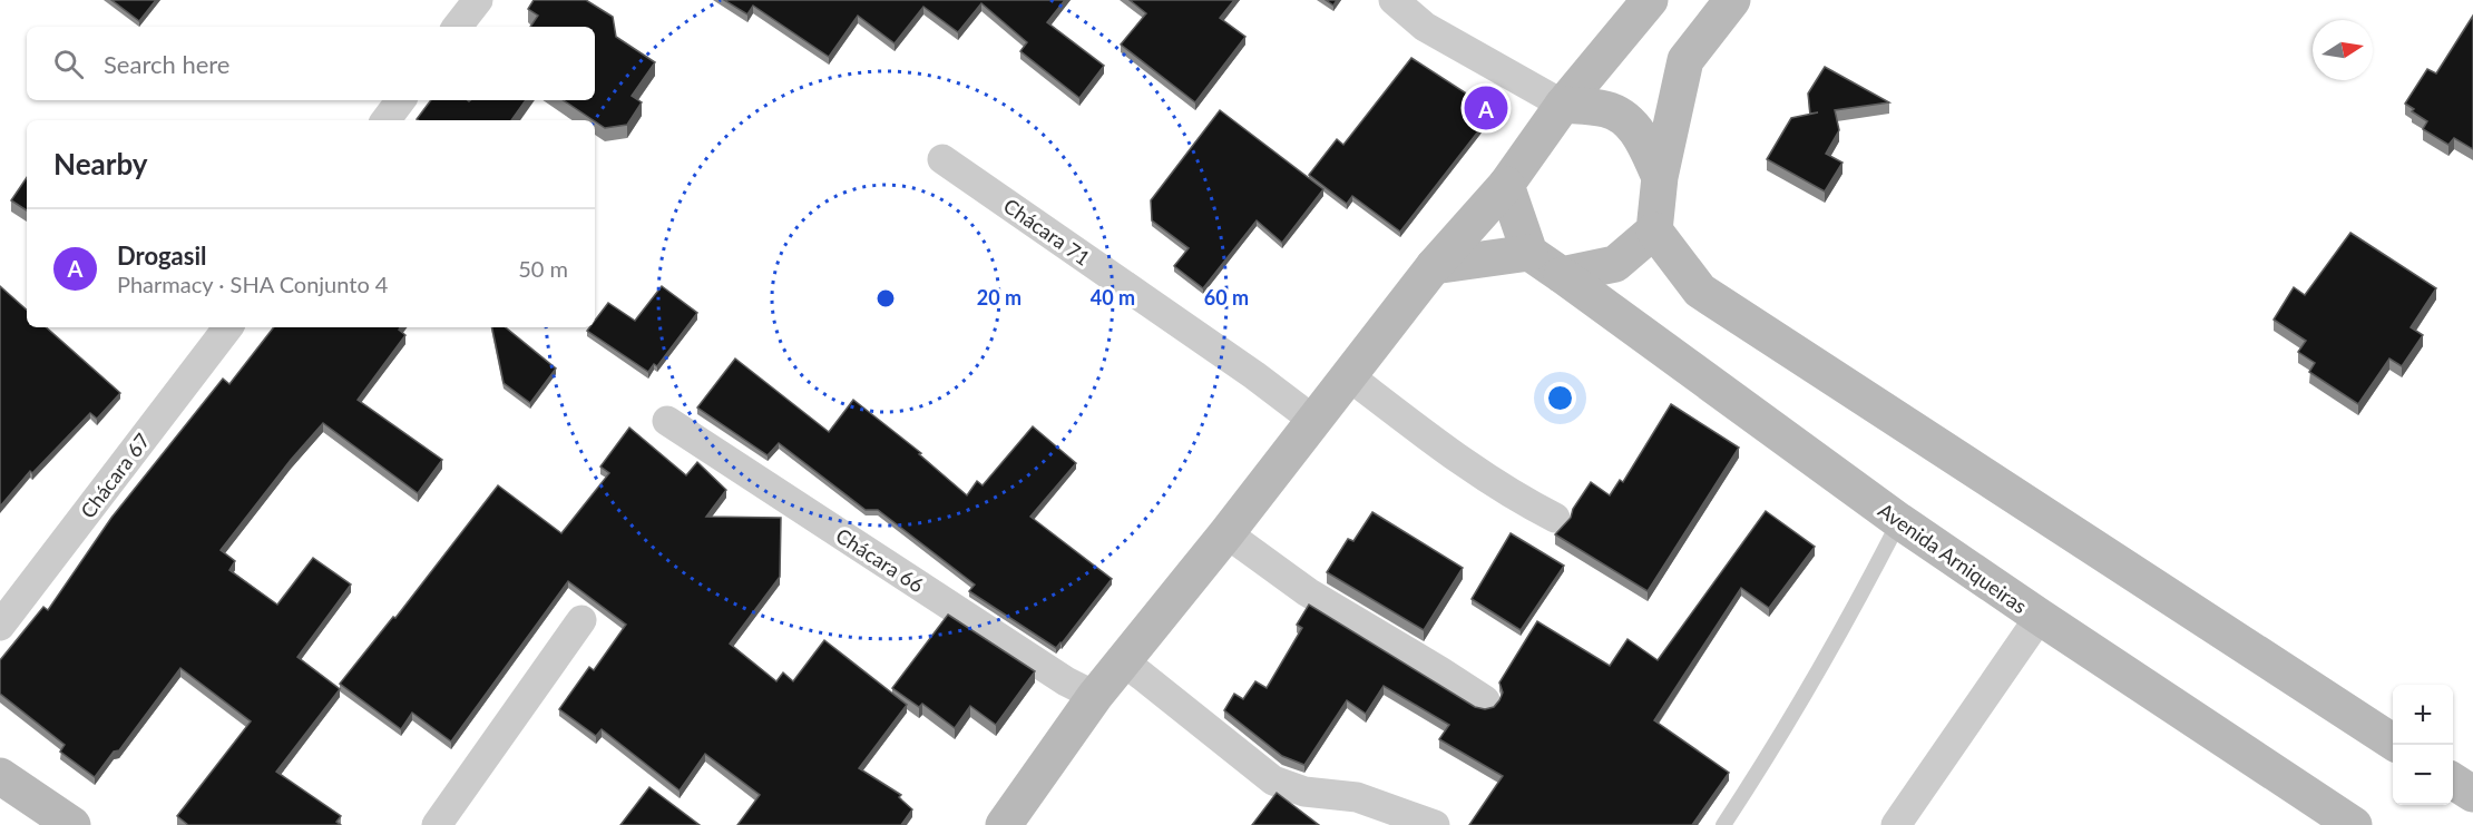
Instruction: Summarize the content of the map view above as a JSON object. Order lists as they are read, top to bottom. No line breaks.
{"streets":{"street":["Chácara 71","Chácara 67","Avenida Arniqueiras","Chácara 66"]},"north":"right","page":{"search":"Search here","pins":"A","heading":"Nearby","list":[{"mark":"A","name":"Drogasil","note":"Pharmacy · SHA Conjunto 4","value":"50 m"}],"map_buttons":["+","−"]},"rings":["20 m","40 m","60 m"]}
